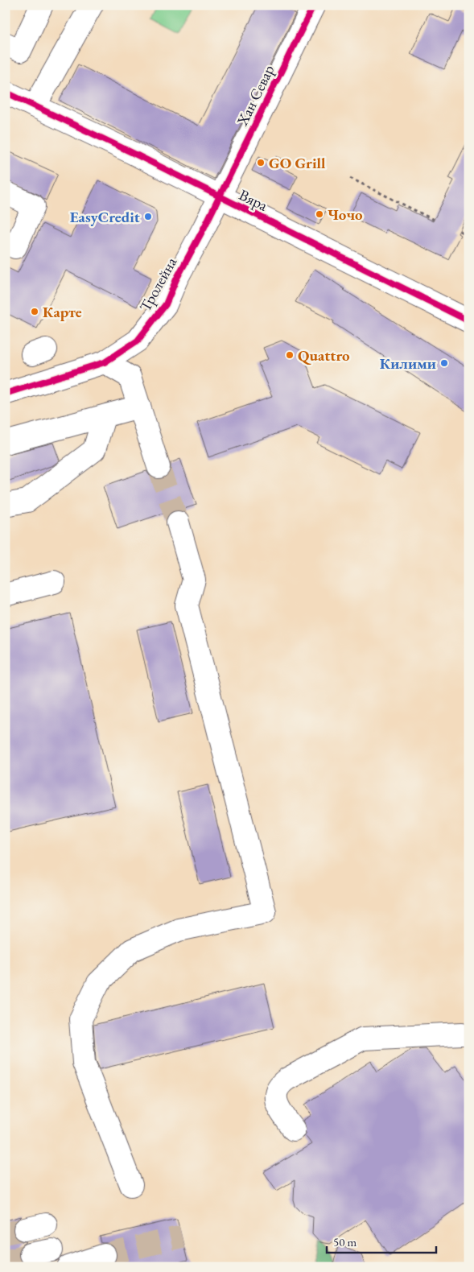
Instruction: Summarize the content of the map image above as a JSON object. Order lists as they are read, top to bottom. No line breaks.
{"streets":{"street":["Хан Севар","Вяра","Тролейна"]},"crossings":[["Хан Севар","Вяра"],["Хан Севар","Тролейна"],["Вяра","Тролейна"]],"places":["GO Grill","Чочо","EasyCredit","Карте","Quattro","Килими"],"scale_bar":"50 m"}
